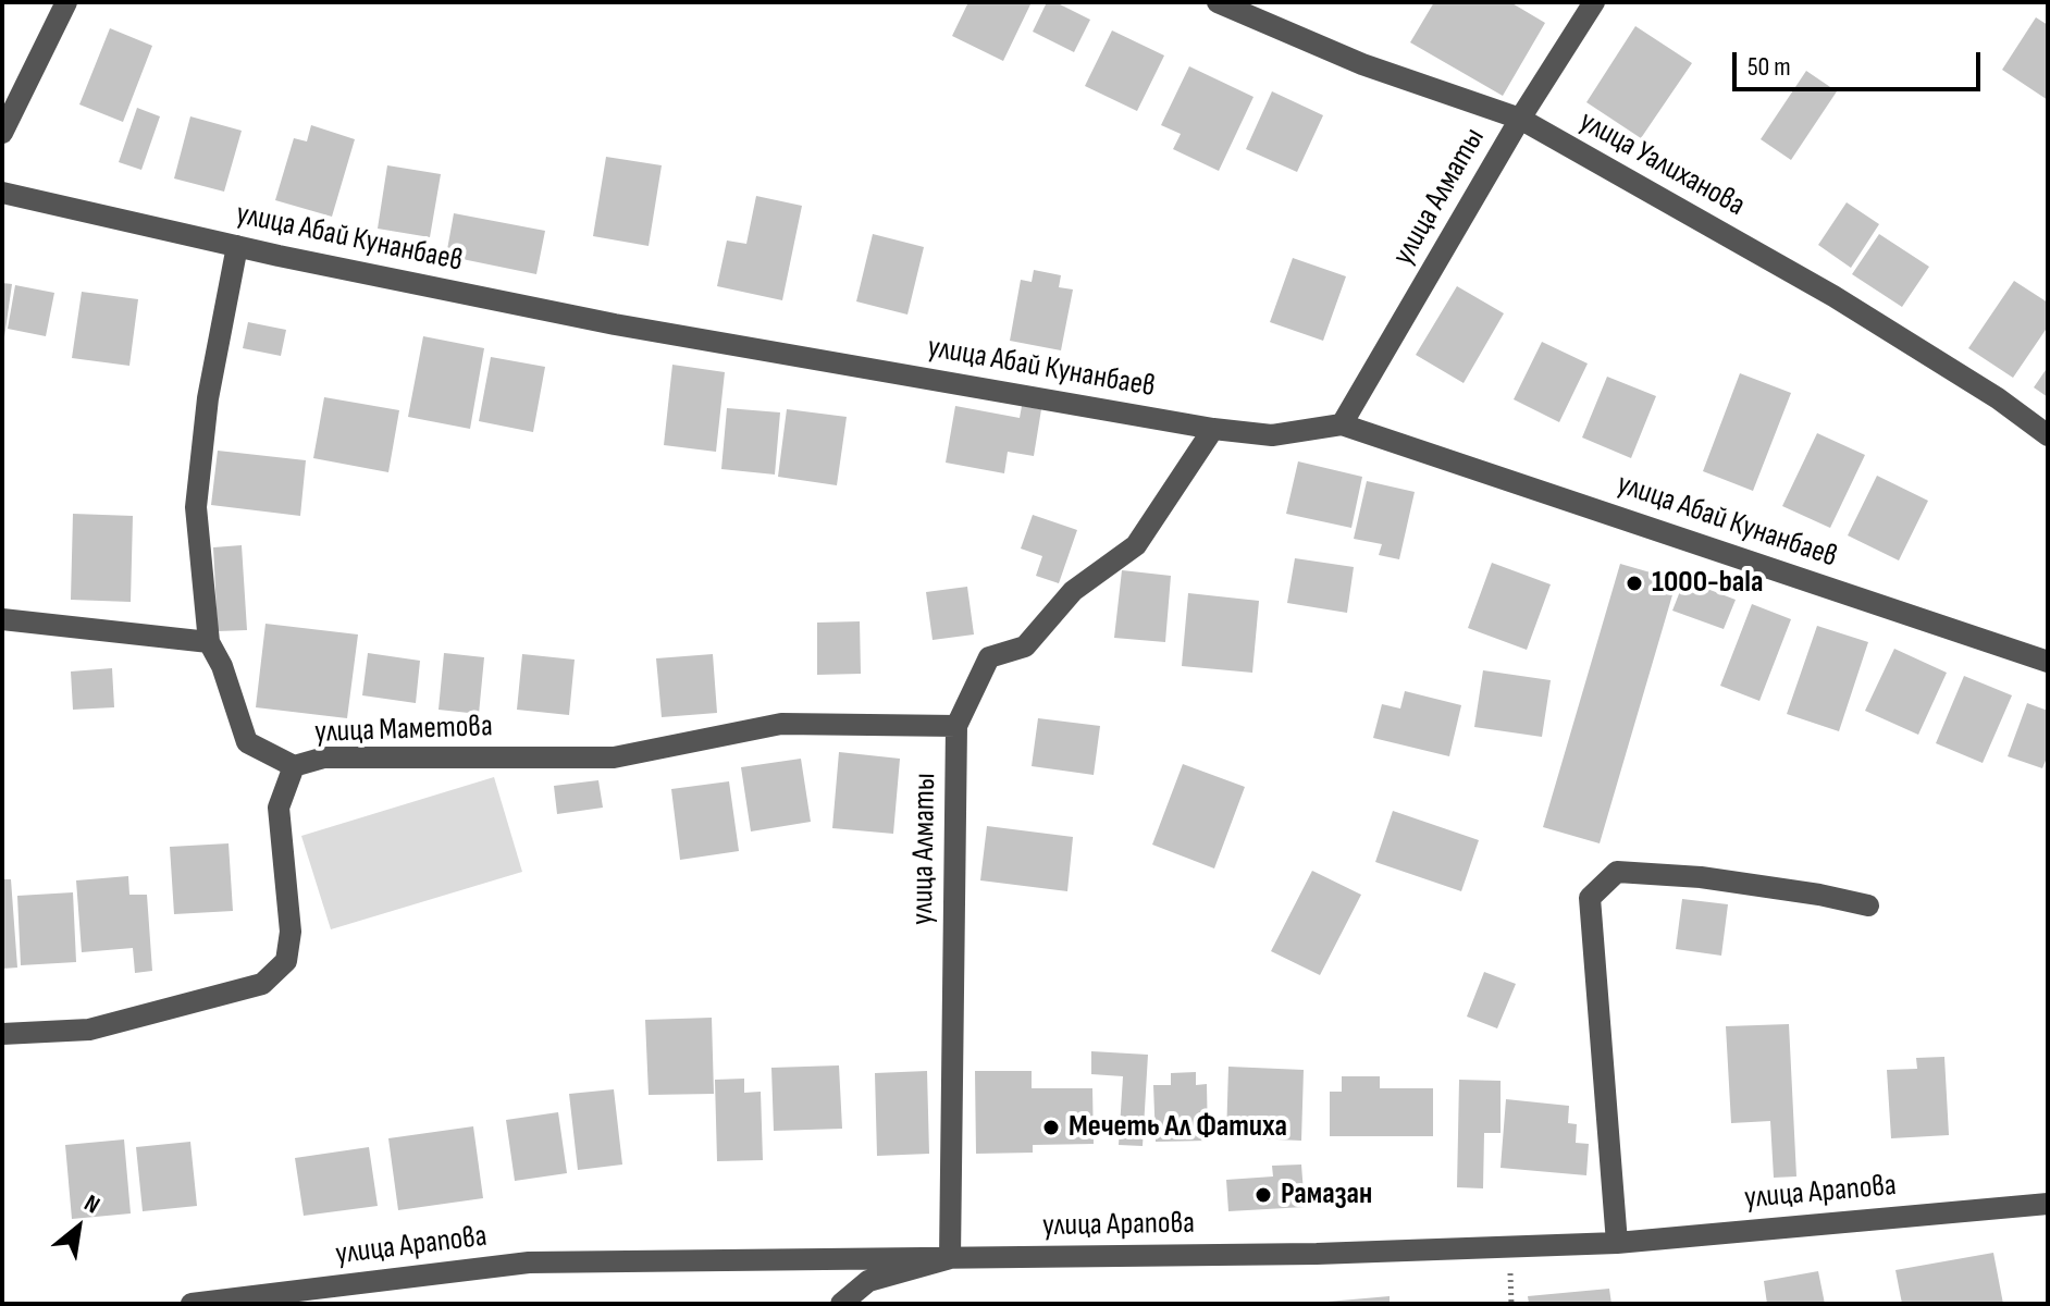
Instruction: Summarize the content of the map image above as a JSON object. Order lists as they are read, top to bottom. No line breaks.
{"streets":{"street":["улица Уалиханова","улица Алматы","улица Абай Кунанбаев","улица Маметова","улица Арапова"]},"crossings":[["улица Уалиханова","улица Алматы"],["улица Алматы","улица Абай Кунанбаев"],["улица Алматы","улица Маметова"],["улица Алматы","улица Арапова"]],"places":["1000-bala","Мечеть Ал Фатиха","Рамазан"],"scale_bar":"50 m","north":"top right"}
